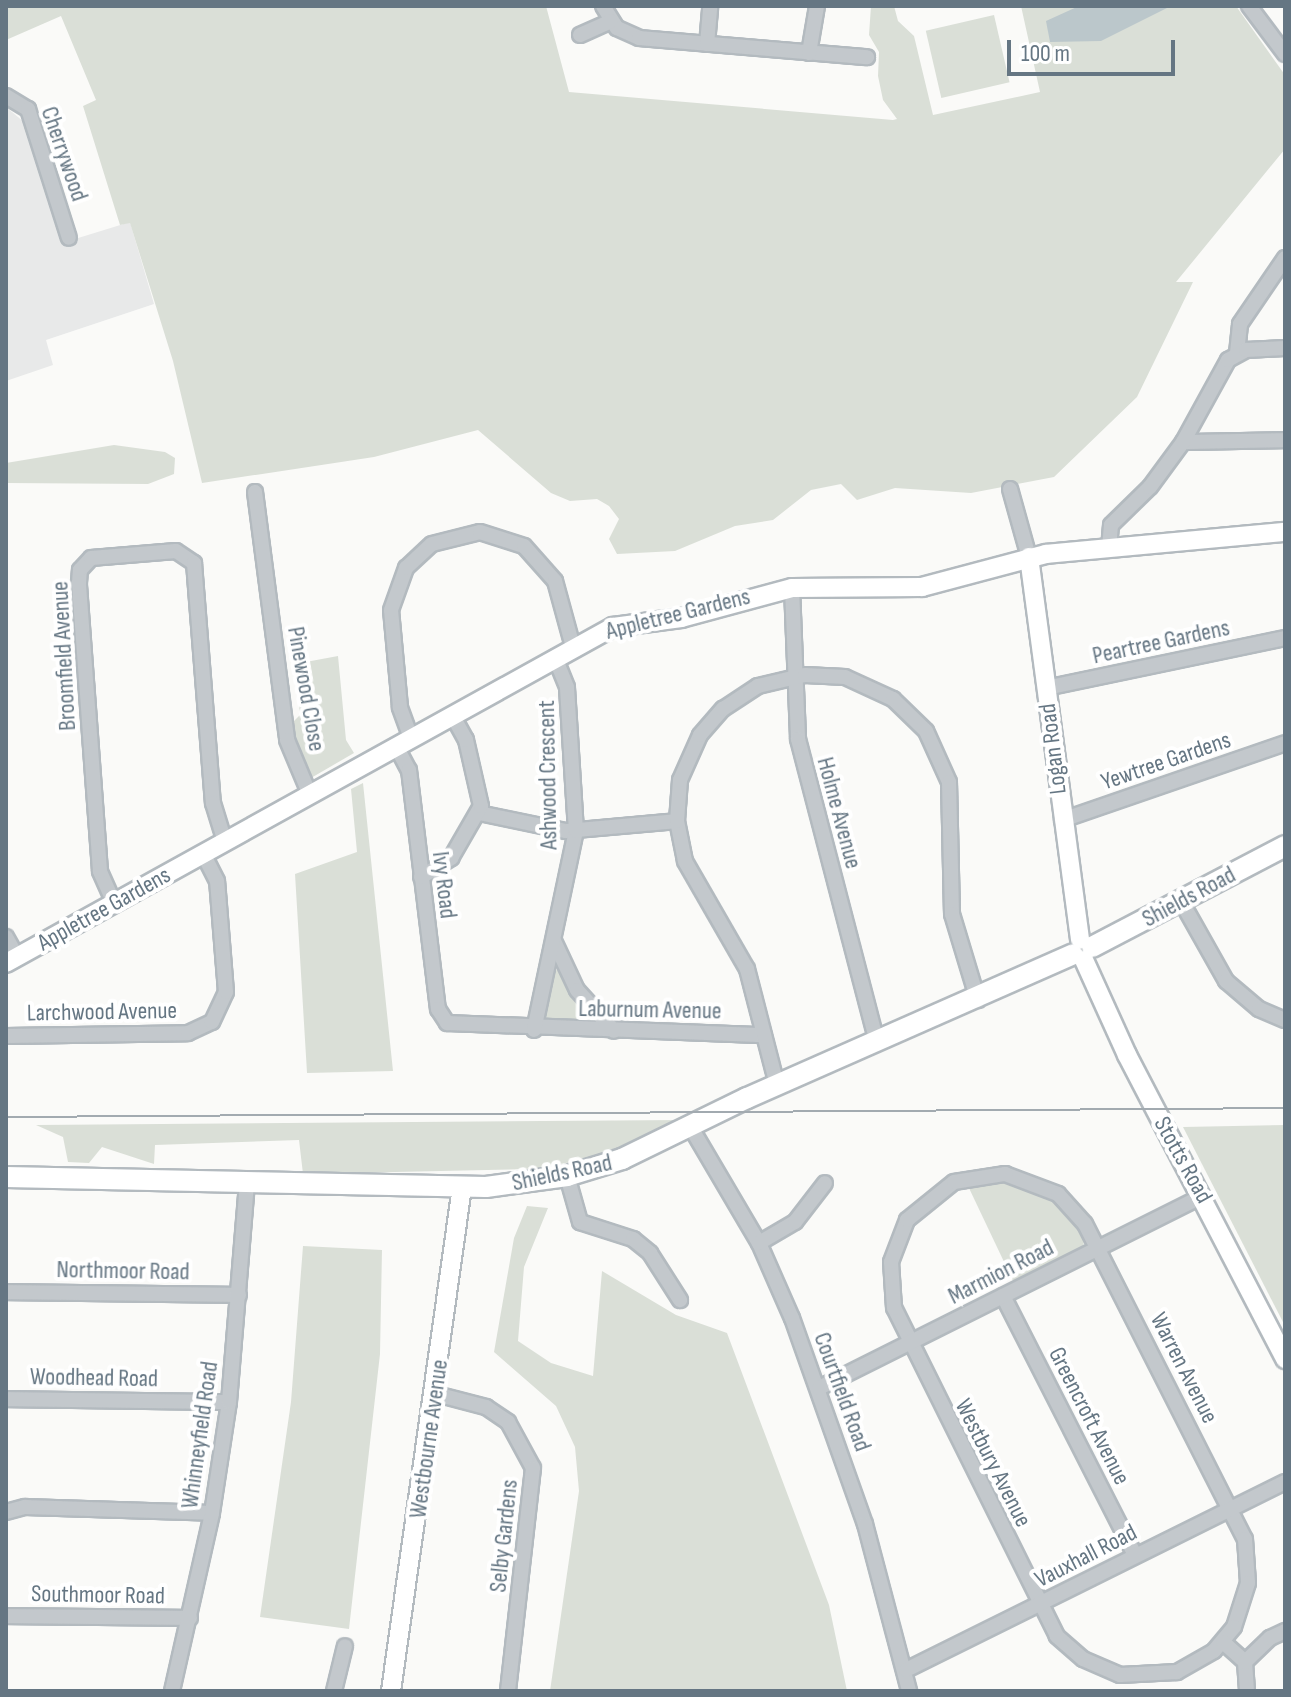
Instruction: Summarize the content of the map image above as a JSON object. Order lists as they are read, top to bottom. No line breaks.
{"streets":{"main road":["Shields Road"],"street":["Cherrywood","Appletree Gardens","Peartree Gardens","Broomfield Avenue","Pinewood Close","Logan Road","Yewtree Gardens","Ashwood Crescent","Holme Avenue","Ivy Road","Laburnum Avenue","Larchwood Avenue","Stotts Road","Northmoor Road","Marmion Road","Warren Avenue","Woodhead Road","Courtfield Road","Greencroft Avenue","Whinneyfield Road","Westbourne Avenue","Westbury Avenue","Selby Gardens","Vauxhall Road","Southmoor Road"]},"crossings":[["Appletree Gardens","Broomfield Avenue"],["Appletree Gardens","Pinewood Close"],["Appletree Gardens","Logan Road"],["Appletree Gardens","Ashwood Crescent"],["Appletree Gardens","Holme Avenue"],["Appletree Gardens","Ivy Road"],["Appletree Gardens","Larchwood Avenue"],["Peartree Gardens","Logan Road"],["Logan Road","Yewtree Gardens"],["Logan Road","Shields Road"],["Logan Road","Stotts Road"],["Ashwood Crescent","Laburnum Avenue"],["Holme Avenue","Shields Road"],["Ivy Road","Laburnum Avenue"],["Shields Road","Stotts Road"],["Shields Road","Courtfield Road"],["Shields Road","Whinneyfield Road"],["Shields Road","Westbourne Avenue"],["Stotts Road","Marmion Road"],["Northmoor Road","Whinneyfield Road"],["Marmion Road","Warren Avenue"],["Marmion Road","Courtfield Road"],["Marmion Road","Greencroft Avenue"],["Marmion Road","Westbury Avenue"],["Warren Avenue","Westbury Avenue"],["Warren Avenue","Vauxhall Road"],["Woodhead Road","Whinneyfield Road"],["Courtfield Road","Vauxhall Road"],["Greencroft Avenue","Vauxhall Road"],["Whinneyfield Road","Southmoor Road"],["Westbourne Avenue","Selby Gardens"],["Westbury Avenue","Vauxhall Road"]],"scale_bar":"100 m"}
